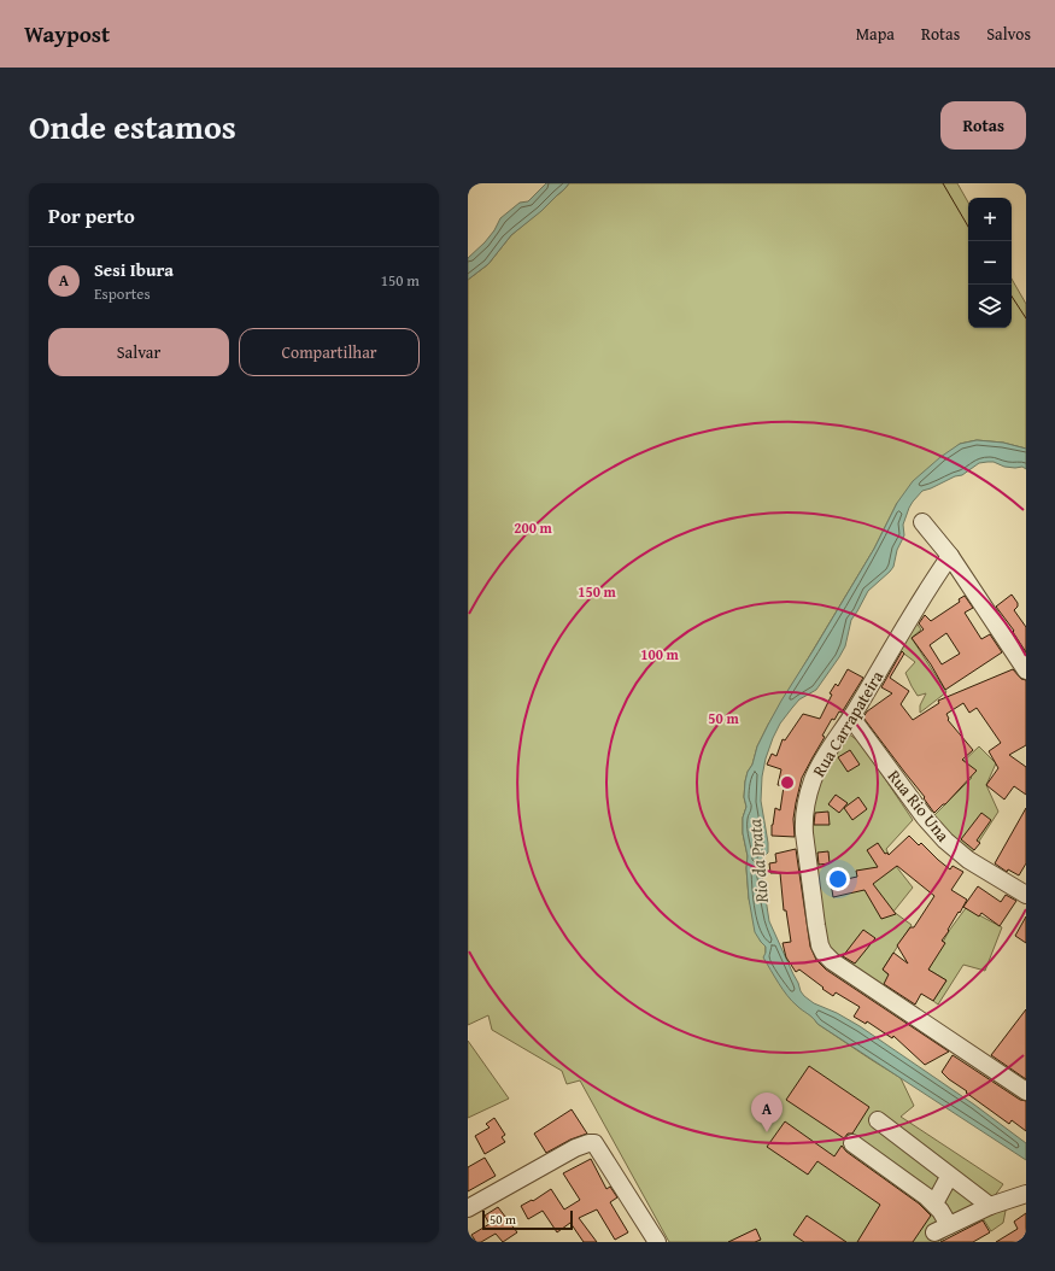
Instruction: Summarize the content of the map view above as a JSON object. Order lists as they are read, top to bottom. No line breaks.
{"streets":{"street":["Rua Carrapateira","Rua Rio Una"]},"crossings":[["Rua Carrapateira","Rua Rio Una"]],"water":["Rio da Prata"],"scale_bar":"50 m","page":{"header":"Waypost","nav":["Mapa","Rotas","Salvos"],"title":"Onde estamos","buttons":["Rotas",["Salvar","Compartilhar"]],"heading":"Por perto","map_buttons":["+","−"],"list":[{"mark":"A","name":"Sesi Ibura","note":"Esportes","value":"150 m"}],"pins":"A","scale":"50 m"},"rings":["200 m","150 m","100 m","50 m"]}
